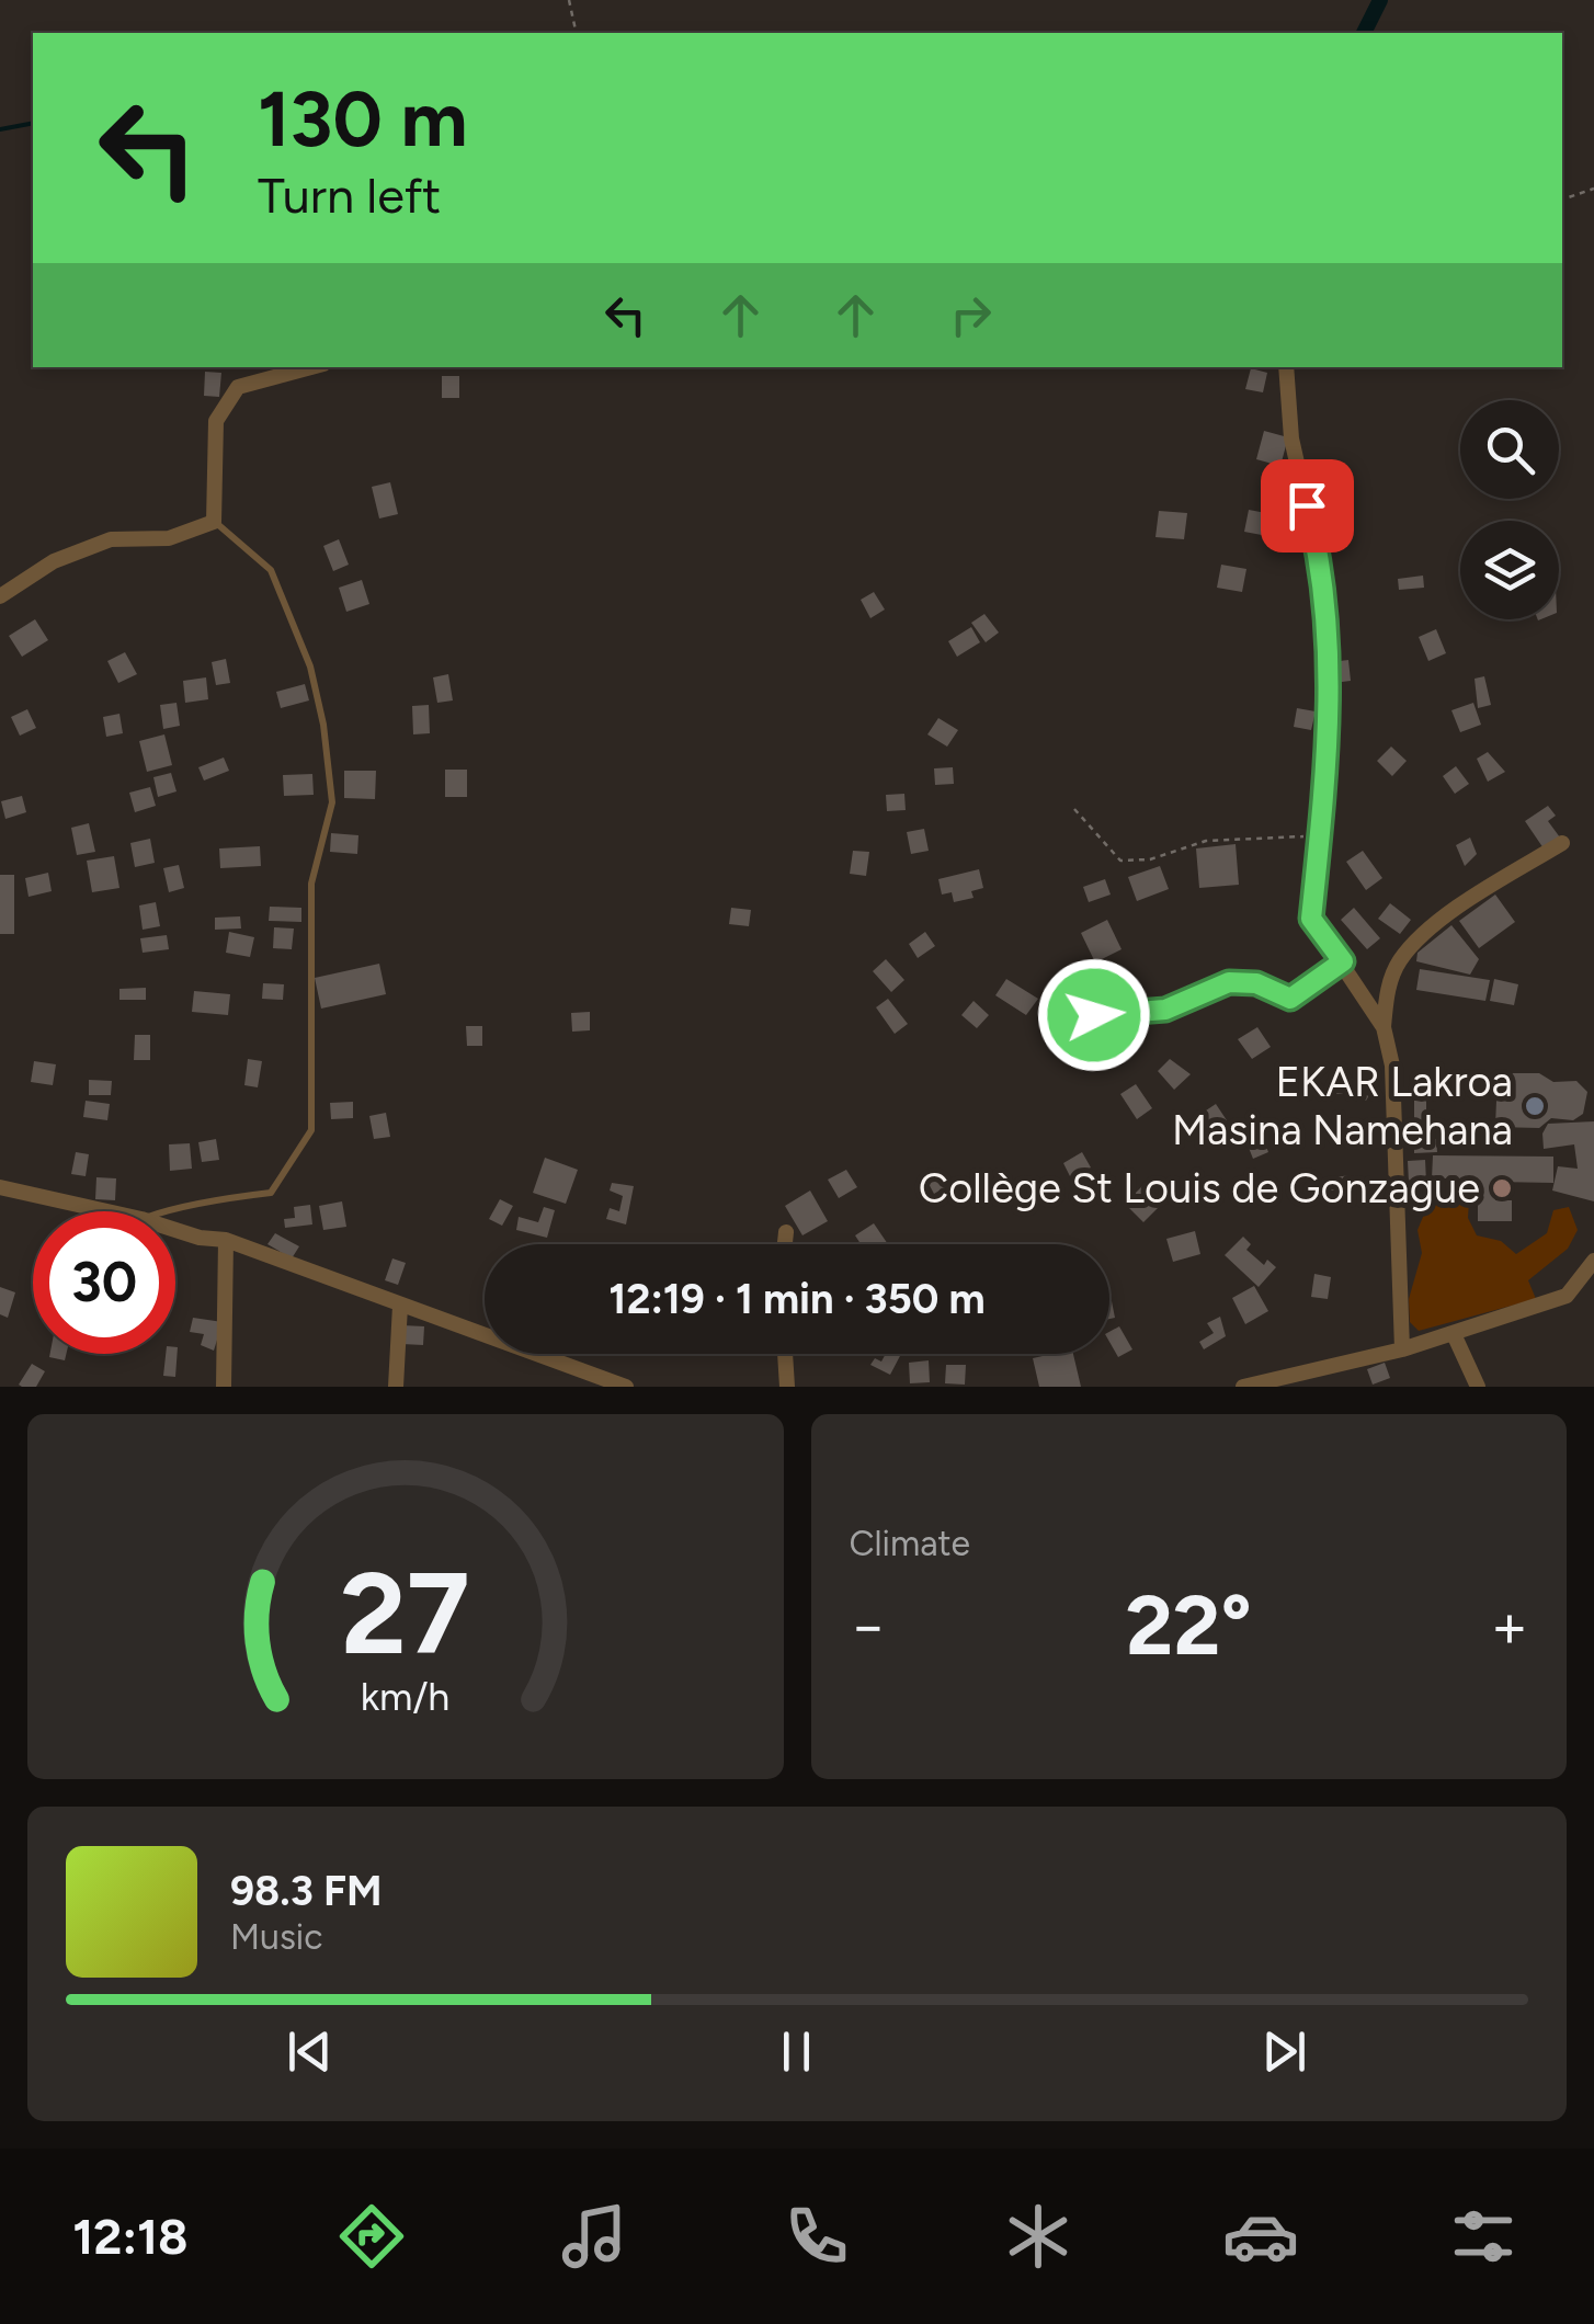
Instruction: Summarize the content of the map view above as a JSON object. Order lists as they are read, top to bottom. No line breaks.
{"places":["EKAR Lakroa Masina Namehana","Collège St Louis de Gonzague"],"page":{"turn":["130 m","Turn left"],"limit":"30","trip":"12:19 · 1 min · 350 m","tile":"Climate","heat":["−","22°","+"],"song":["98.3 FM","Music"],"tabs":"12:18","gauge":["27","km/h"]}}
